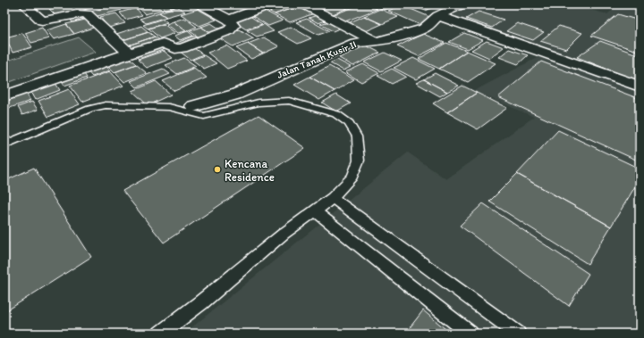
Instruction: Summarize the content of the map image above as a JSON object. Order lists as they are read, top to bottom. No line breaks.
{"streets":{"street":["Jalan Tanah Kusir II"]},"places":["Kencana Residence"]}
